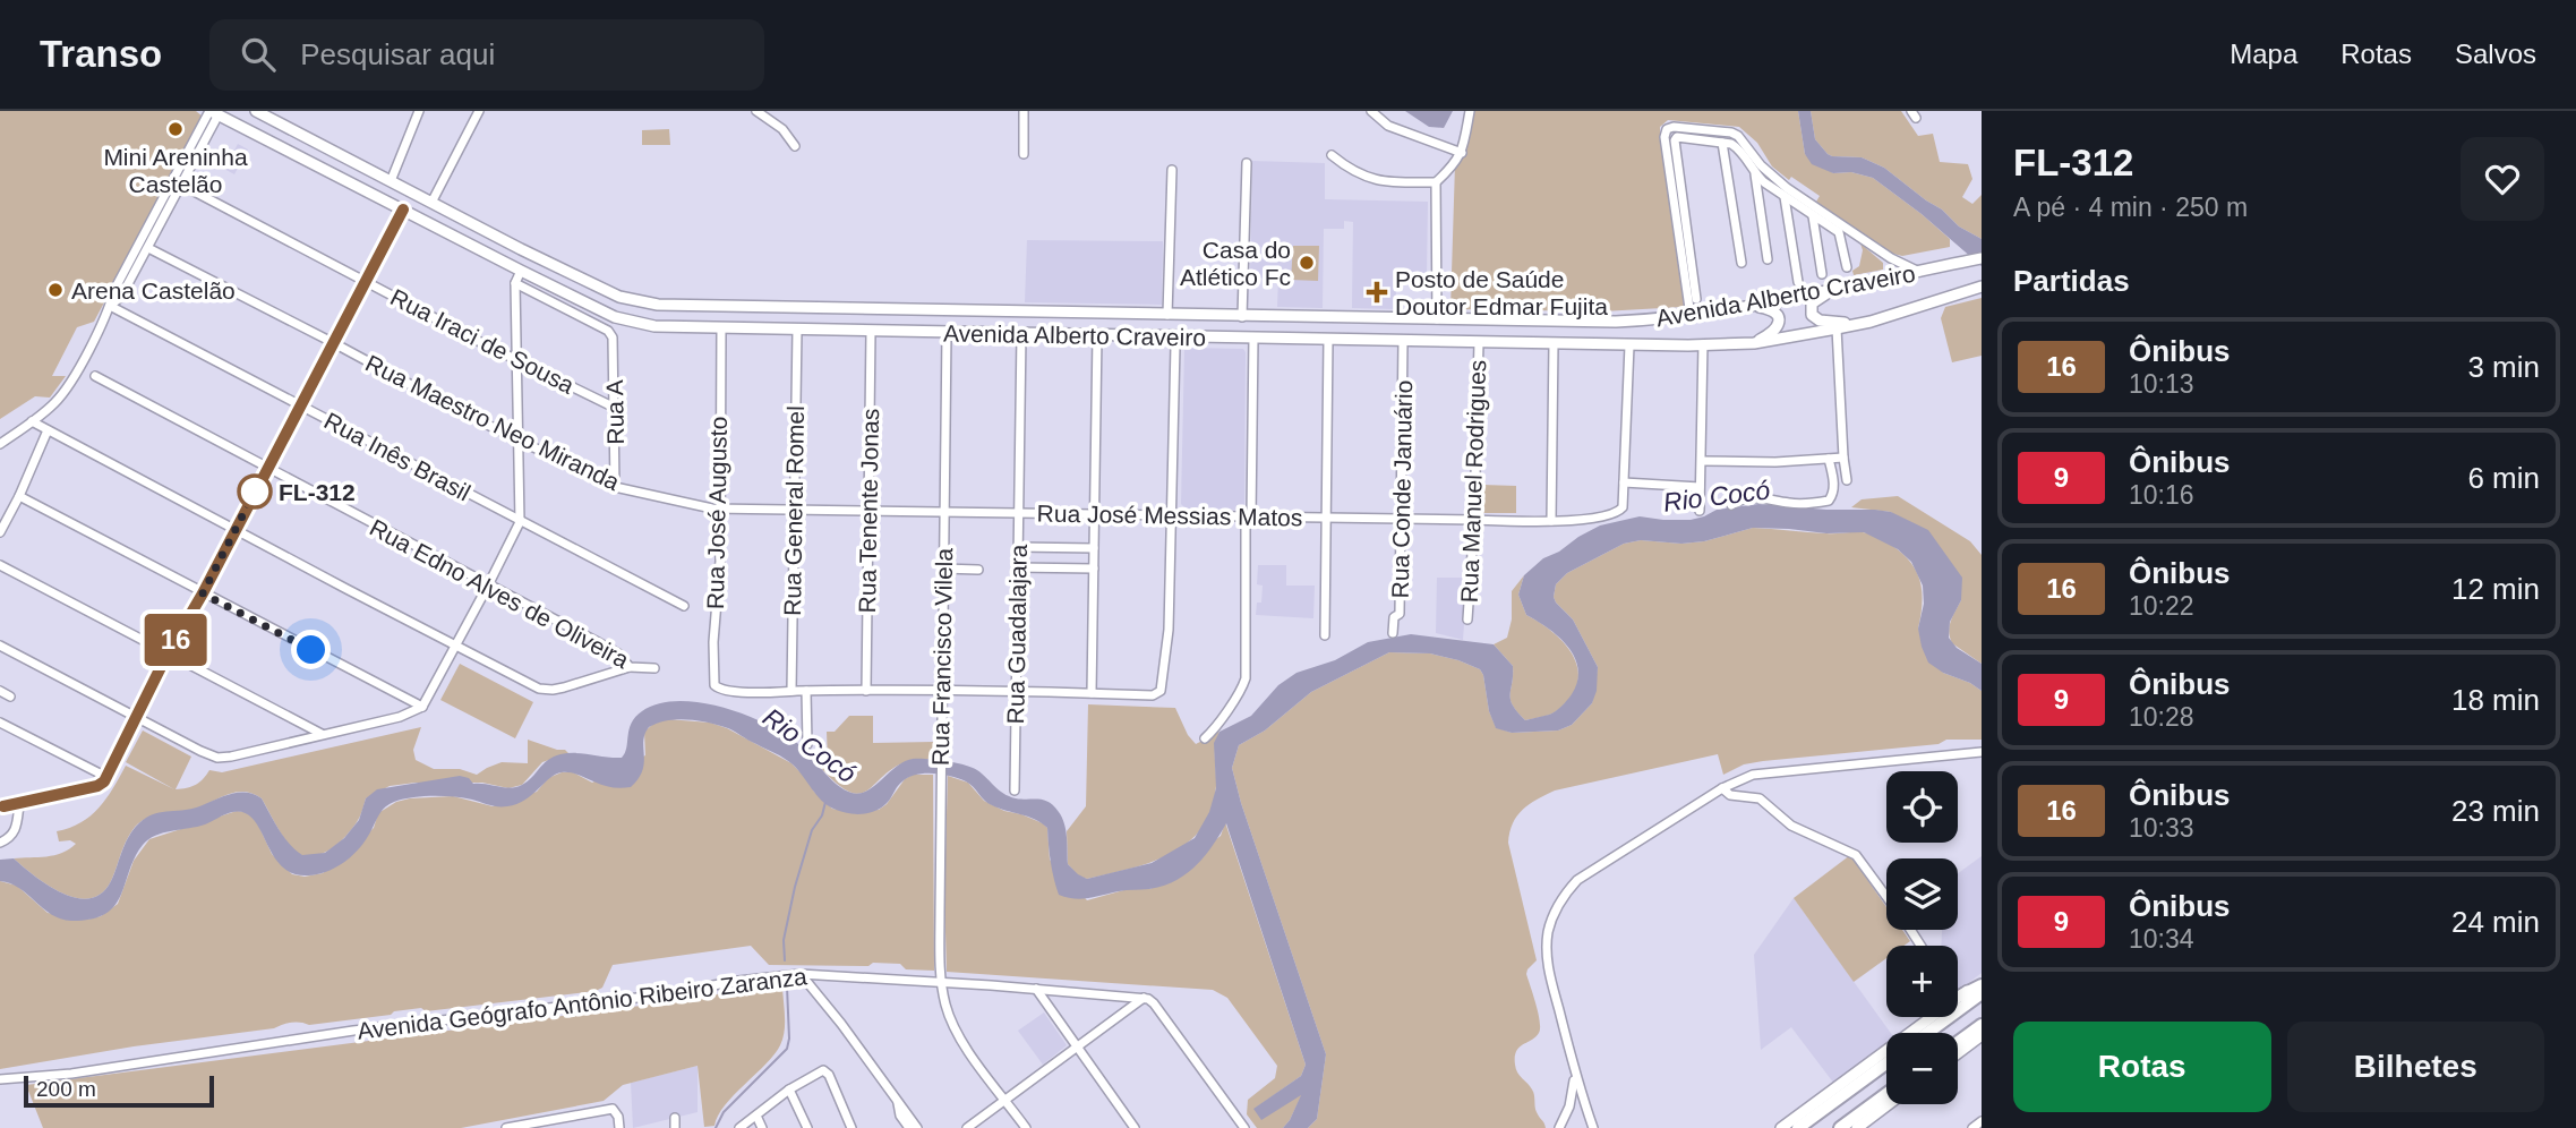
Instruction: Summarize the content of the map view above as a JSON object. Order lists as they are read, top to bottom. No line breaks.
{"streets":{"main road":["Avenida Alberto Craveiro"],"street":["Rua Iraci de Sousa","Rua A","Rua Maestro Neo Miranda","Rua Inês Brasil","Rua Manuel Rodrigues","Rua Conde Januário","Rua General Romel","Rua Tenente Jonas","Rua José Augusto","Rua José Messias Matos","Rua Edno Alves de Oliveira","Rua Guadalajara","Rua Francisco Vilela","Avenida Geógrafo Antônio Ribeiro Zaranza"]},"crossings":[["Avenida Alberto Craveiro","Rua Manuel Rodrigues"],["Avenida Alberto Craveiro","Rua Conde Januário"],["Avenida Alberto Craveiro","Rua General Romel"],["Avenida Alberto Craveiro","Rua Tenente Jonas"],["Avenida Alberto Craveiro","Rua José Augusto"],["Avenida Alberto Craveiro","Rua Guadalajara"],["Avenida Alberto Craveiro","Rua Francisco Vilela"],["Rua Iraci de Sousa","Rua A"],["Rua A","Rua Maestro Neo Miranda"],["Rua Maestro Neo Miranda","Rua José Augusto"],["Rua Maestro Neo Miranda","Rua José Messias Matos"],["Rua Manuel Rodrigues","Rua José Messias Matos"],["Rua Conde Januário","Rua José Messias Matos"],["Rua General Romel","Rua José Augusto"],["Rua General Romel","Rua José Messias Matos"],["Rua Tenente Jonas","Rua José Messias Matos"],["Rua José Augusto","Rua José Messias Matos"],["Rua José Messias Matos","Rua Guadalajara"],["Rua José Messias Matos","Rua Francisco Vilela"],["Rua Francisco Vilela","Avenida Geógrafo Antônio Ribeiro Zaranza"]],"water":["Rio Cocó"],"places":{"other":["Mini Areninha Castelão","Casa do Atlético Fc","Arena Castelão","FL-312"],"health":["Posto de Saúde Doutor Edmar Fujita"]},"lines":["bus line 16"],"scale_bar":"200 m","page":{"header":"Transo","search":"Pesquisar aqui","nav":["Mapa","Rotas","Salvos"],"on_map":"16","heading":[["FL-312","A pé · 4 min · 250 m"],"Partidas"],"list":[{"mark":"16","name":"Ônibus","note":"10:13","value":"3 min"},{"mark":"9","name":"Ônibus","note":"10:16","value":"6 min"},{"mark":"16","name":"Ônibus","note":"10:22","value":"12 min"},{"mark":"9","name":"Ônibus","note":"10:28","value":"18 min"},{"mark":"16","name":"Ônibus","note":"10:33","value":"23 min"},{"mark":"9","name":"Ônibus","note":"10:34","value":"24 min"}],"map_buttons":["+","−"],"buttons":["Rotas","Bilhetes"],"scale":"200 m"}}
